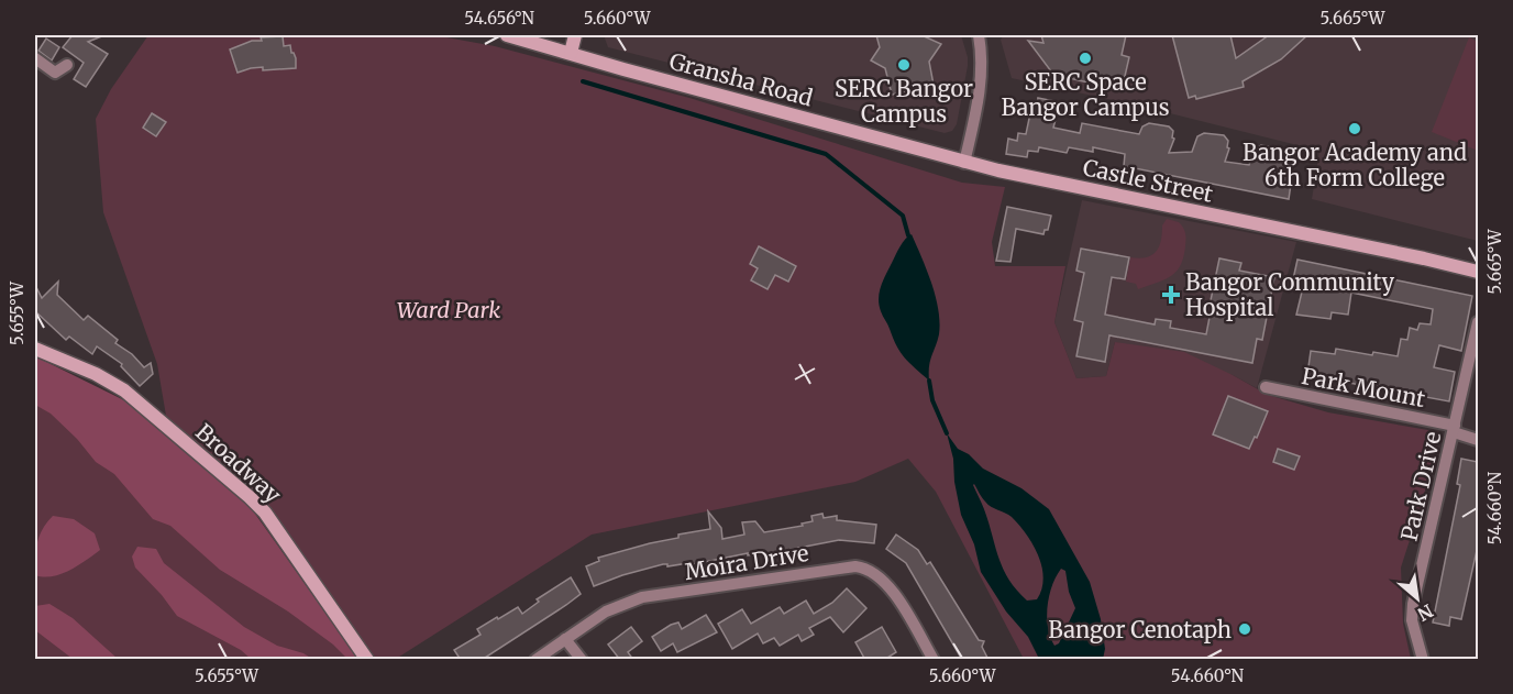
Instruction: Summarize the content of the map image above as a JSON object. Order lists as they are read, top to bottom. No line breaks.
{"streets":{"street":["Gransha Road","Castle Street","Park Mount","Broadway","Park Drive","Moira Drive"]},"crossings":[["Gransha Road","Castle Street"],["Park Mount","Park Drive"]],"parks":["Ward Park"],"places":{"other":["SERC Space Bangor Campus","SERC Bangor Campus","Bangor Academy and 6th Form College","Bangor Cenotaph"],"health":["Bangor Community Hospital"]},"north":"bottom right","coordinates":["54.656°N","5.660°W","5.665°W","5.655°W","54.660°N"]}
